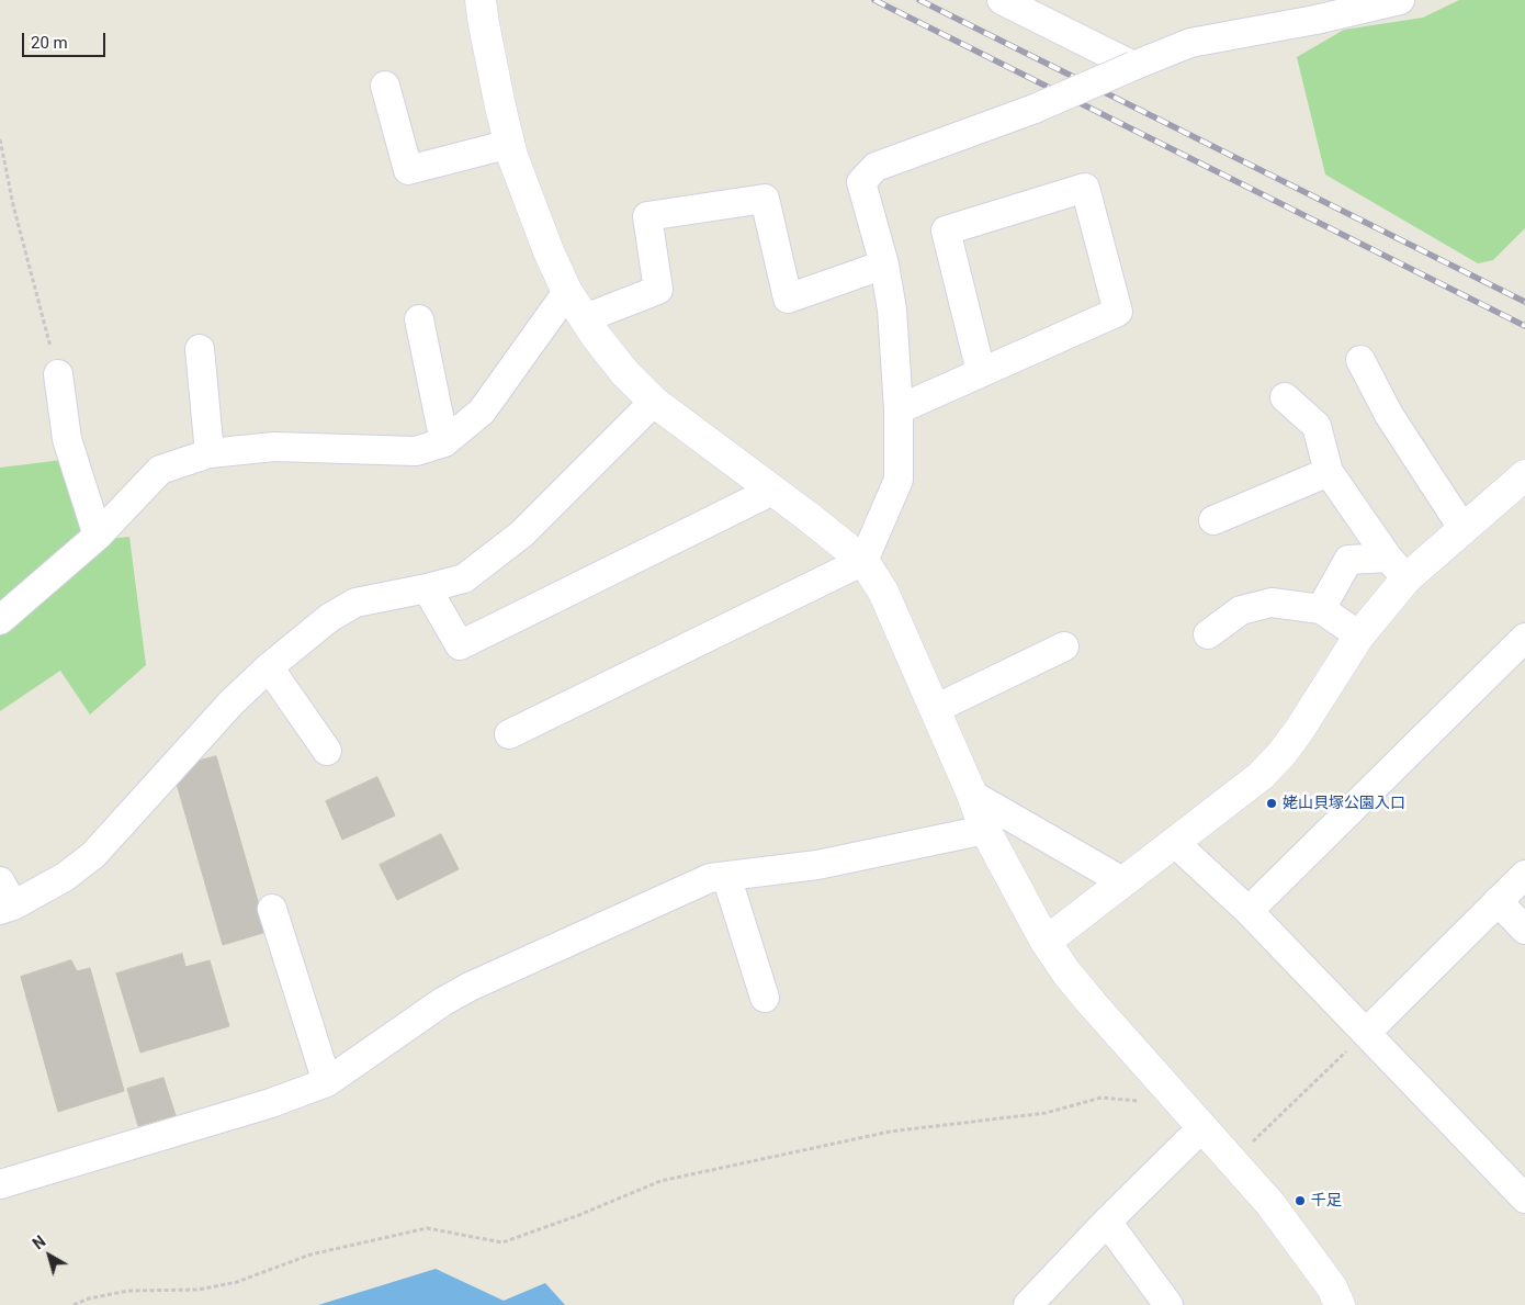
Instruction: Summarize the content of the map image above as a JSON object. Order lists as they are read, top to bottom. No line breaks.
{"places":["姥山貝塚公園入口","千足"],"scale_bar":"20 m","north":"top left"}
